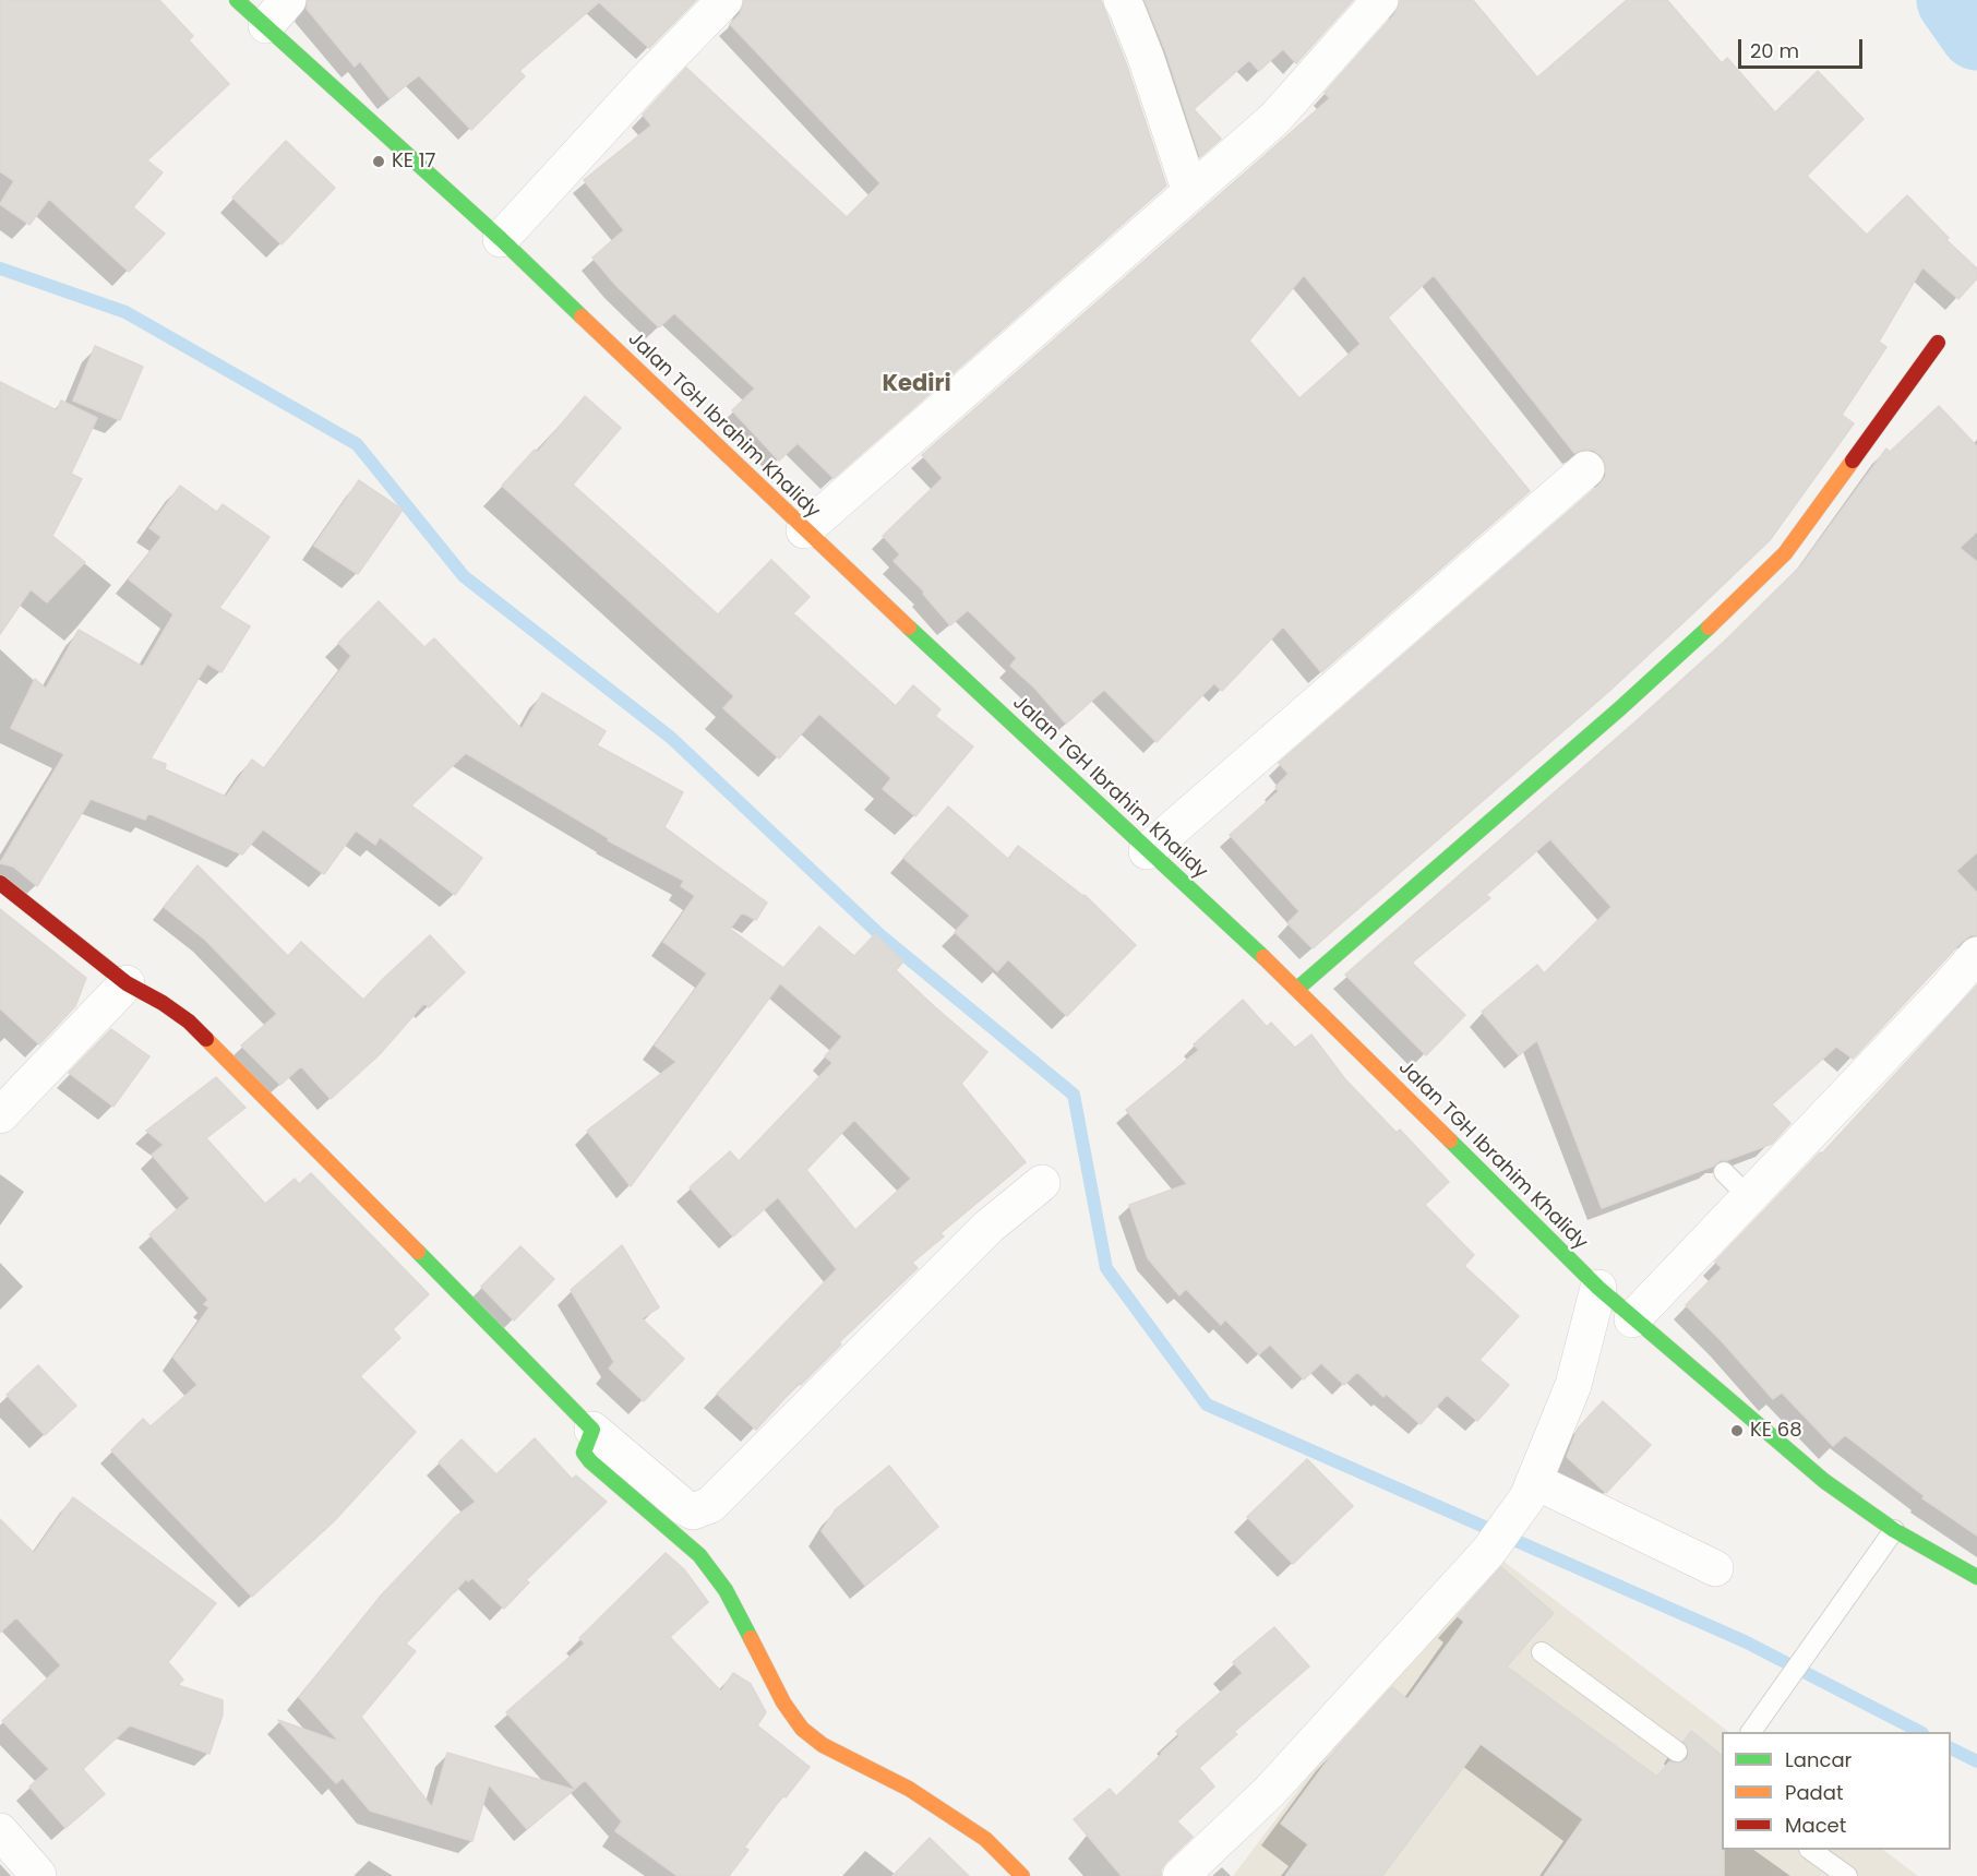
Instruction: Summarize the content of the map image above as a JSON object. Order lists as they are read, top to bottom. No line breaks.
{"streets":{"main road":["Jalan TGH Ibrahim Khalidy"]},"districts":["Kediri"],"places":["KE 17","KE 68"],"legend":["Lancar","Padat","Macet"],"scale_bar":"20 m"}
